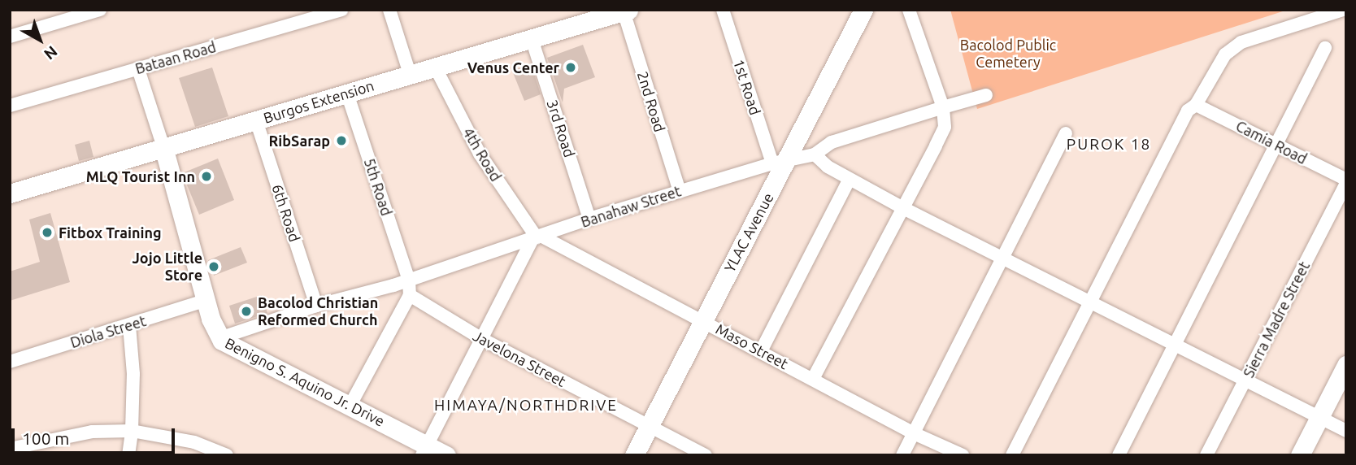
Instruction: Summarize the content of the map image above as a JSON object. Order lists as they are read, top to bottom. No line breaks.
{"streets":{"main road":["Burgos Extension","YLAC Avenue","Benigno S. Aquino Jr. Drive"],"street":["Bataan Road","1st Road","2nd Road","3rd Road","Camia Road","4th Road","5th Road","Banahaw Street","6th Road","Sierra Madre Street","Diola Street","Maso Street","Javelona Street"]},"crossings":[["1st Road","Banahaw Street"],["1st Road","YLAC Avenue"],["Burgos Extension","2nd Road"],["Burgos Extension","3rd Road"],["Burgos Extension","4th Road"],["Burgos Extension","5th Road"],["Burgos Extension","6th Road"],["Burgos Extension","Benigno S. Aquino Jr. Drive"],["2nd Road","Banahaw Street"],["3rd Road","Banahaw Street"],["Camia Road","Sierra Madre Street"],["4th Road","Banahaw Street"],["4th Road","Maso Street"],["5th Road","Banahaw Street"],["Banahaw Street","6th Road"],["Banahaw Street","YLAC Avenue"],["Banahaw Street","Maso Street"],["Banahaw Street","Benigno S. Aquino Jr. Drive"],["YLAC Avenue","Maso Street"],["YLAC Avenue","Javelona Street"],["Diola Street","Benigno S. Aquino Jr. Drive"]],"districts":["PUROK 18","HIMAYA/NORTHDRIVE"],"parks":["Bacolod Public Cemetery"],"places":["Venus Center","RibSarap","MLQ Tourist Inn","Fitbox Training","Jojo Little Store","Bacolod Christian Reformed Church"],"scale_bar":"100 m","north":"bottom right"}
